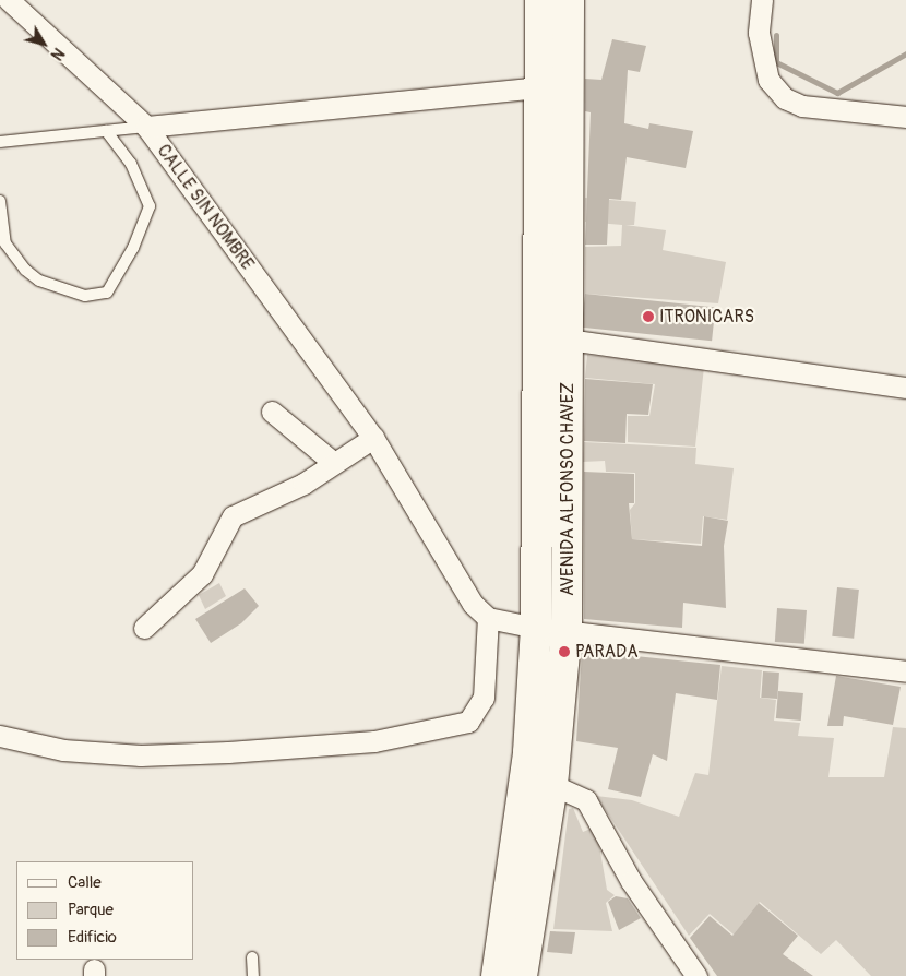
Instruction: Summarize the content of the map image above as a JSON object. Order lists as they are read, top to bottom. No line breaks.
{"streets":{"main road":["AVENIDA ALFONSO CHAVEZ"],"street":["CALLE SIN NOMBRE"]},"places":["ITRONICARS","PARADA"],"legend":["Calle","Parque","Edificio"],"north":"bottom right"}
